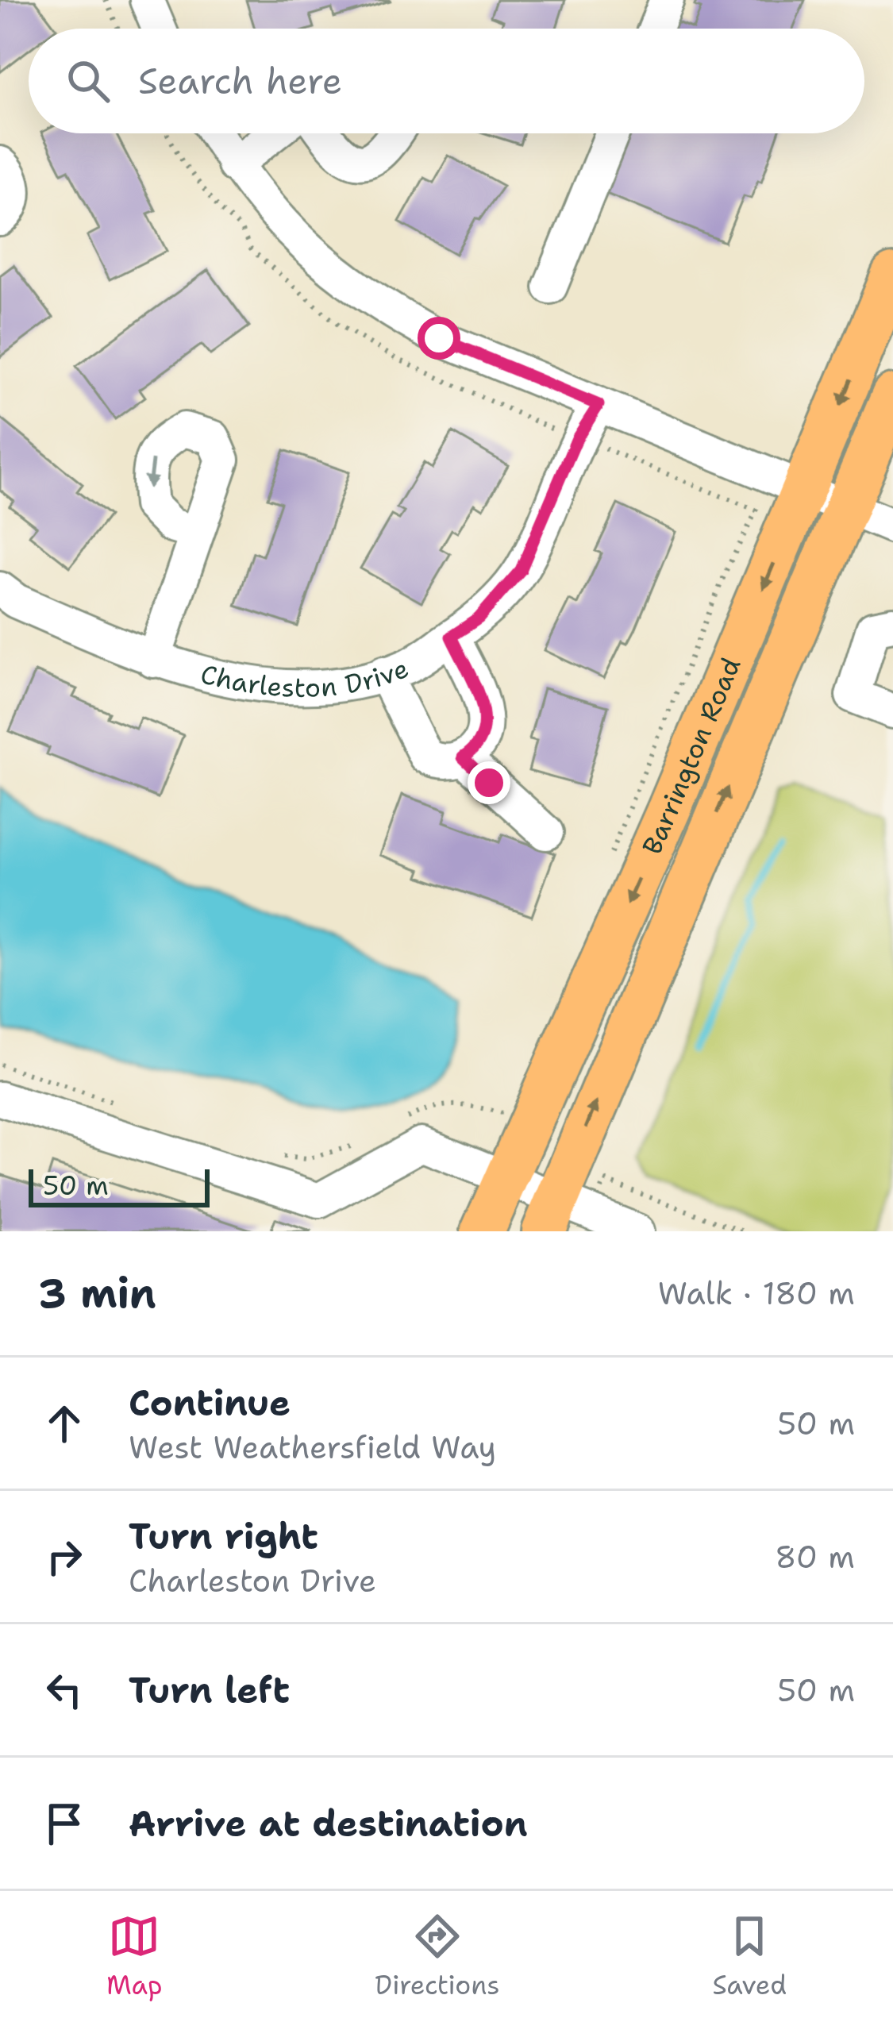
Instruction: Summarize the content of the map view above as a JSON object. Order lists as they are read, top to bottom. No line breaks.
{"streets":{"main road":["Barrington Road"],"street":["Charleston Drive"]},"scale_bar":"50 m","page":{"search":"Search here","scale":"50 m","heading":["3 min","Walk · 180 m"],"list":[["Continue","West Weathersfield Way","50 m"],["Turn right","Charleston Drive","80 m"],["Turn left","50 m"],"Arrive at destination"],"nav":["Map","Directions","Saved"]}}
